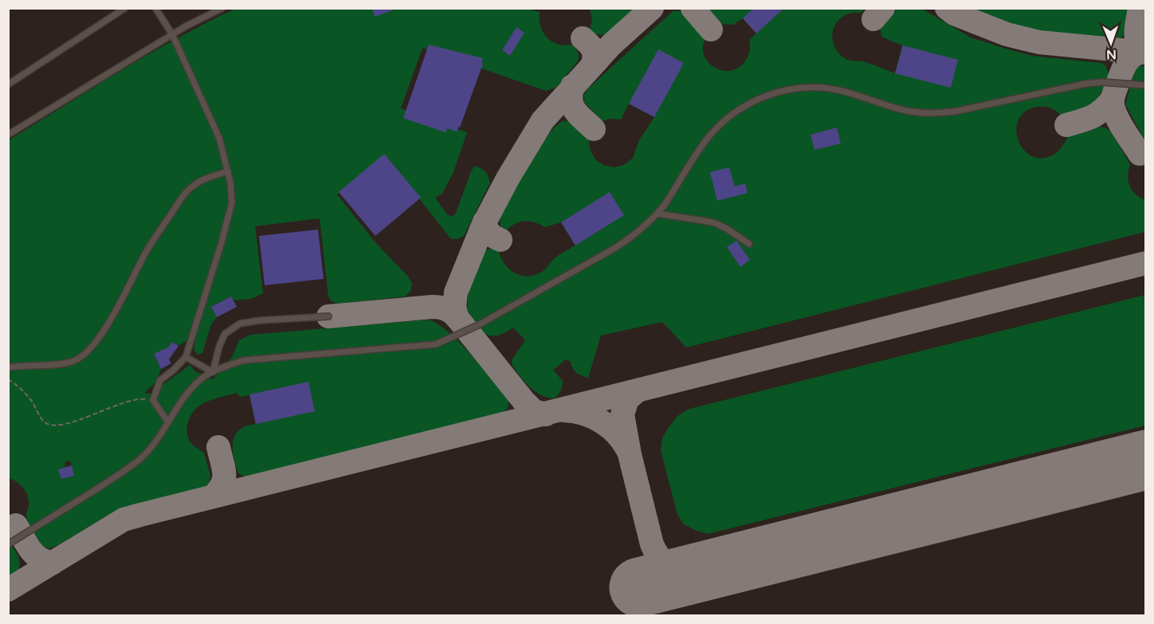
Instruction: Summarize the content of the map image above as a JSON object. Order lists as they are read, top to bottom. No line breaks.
{"north":"bottom"}
